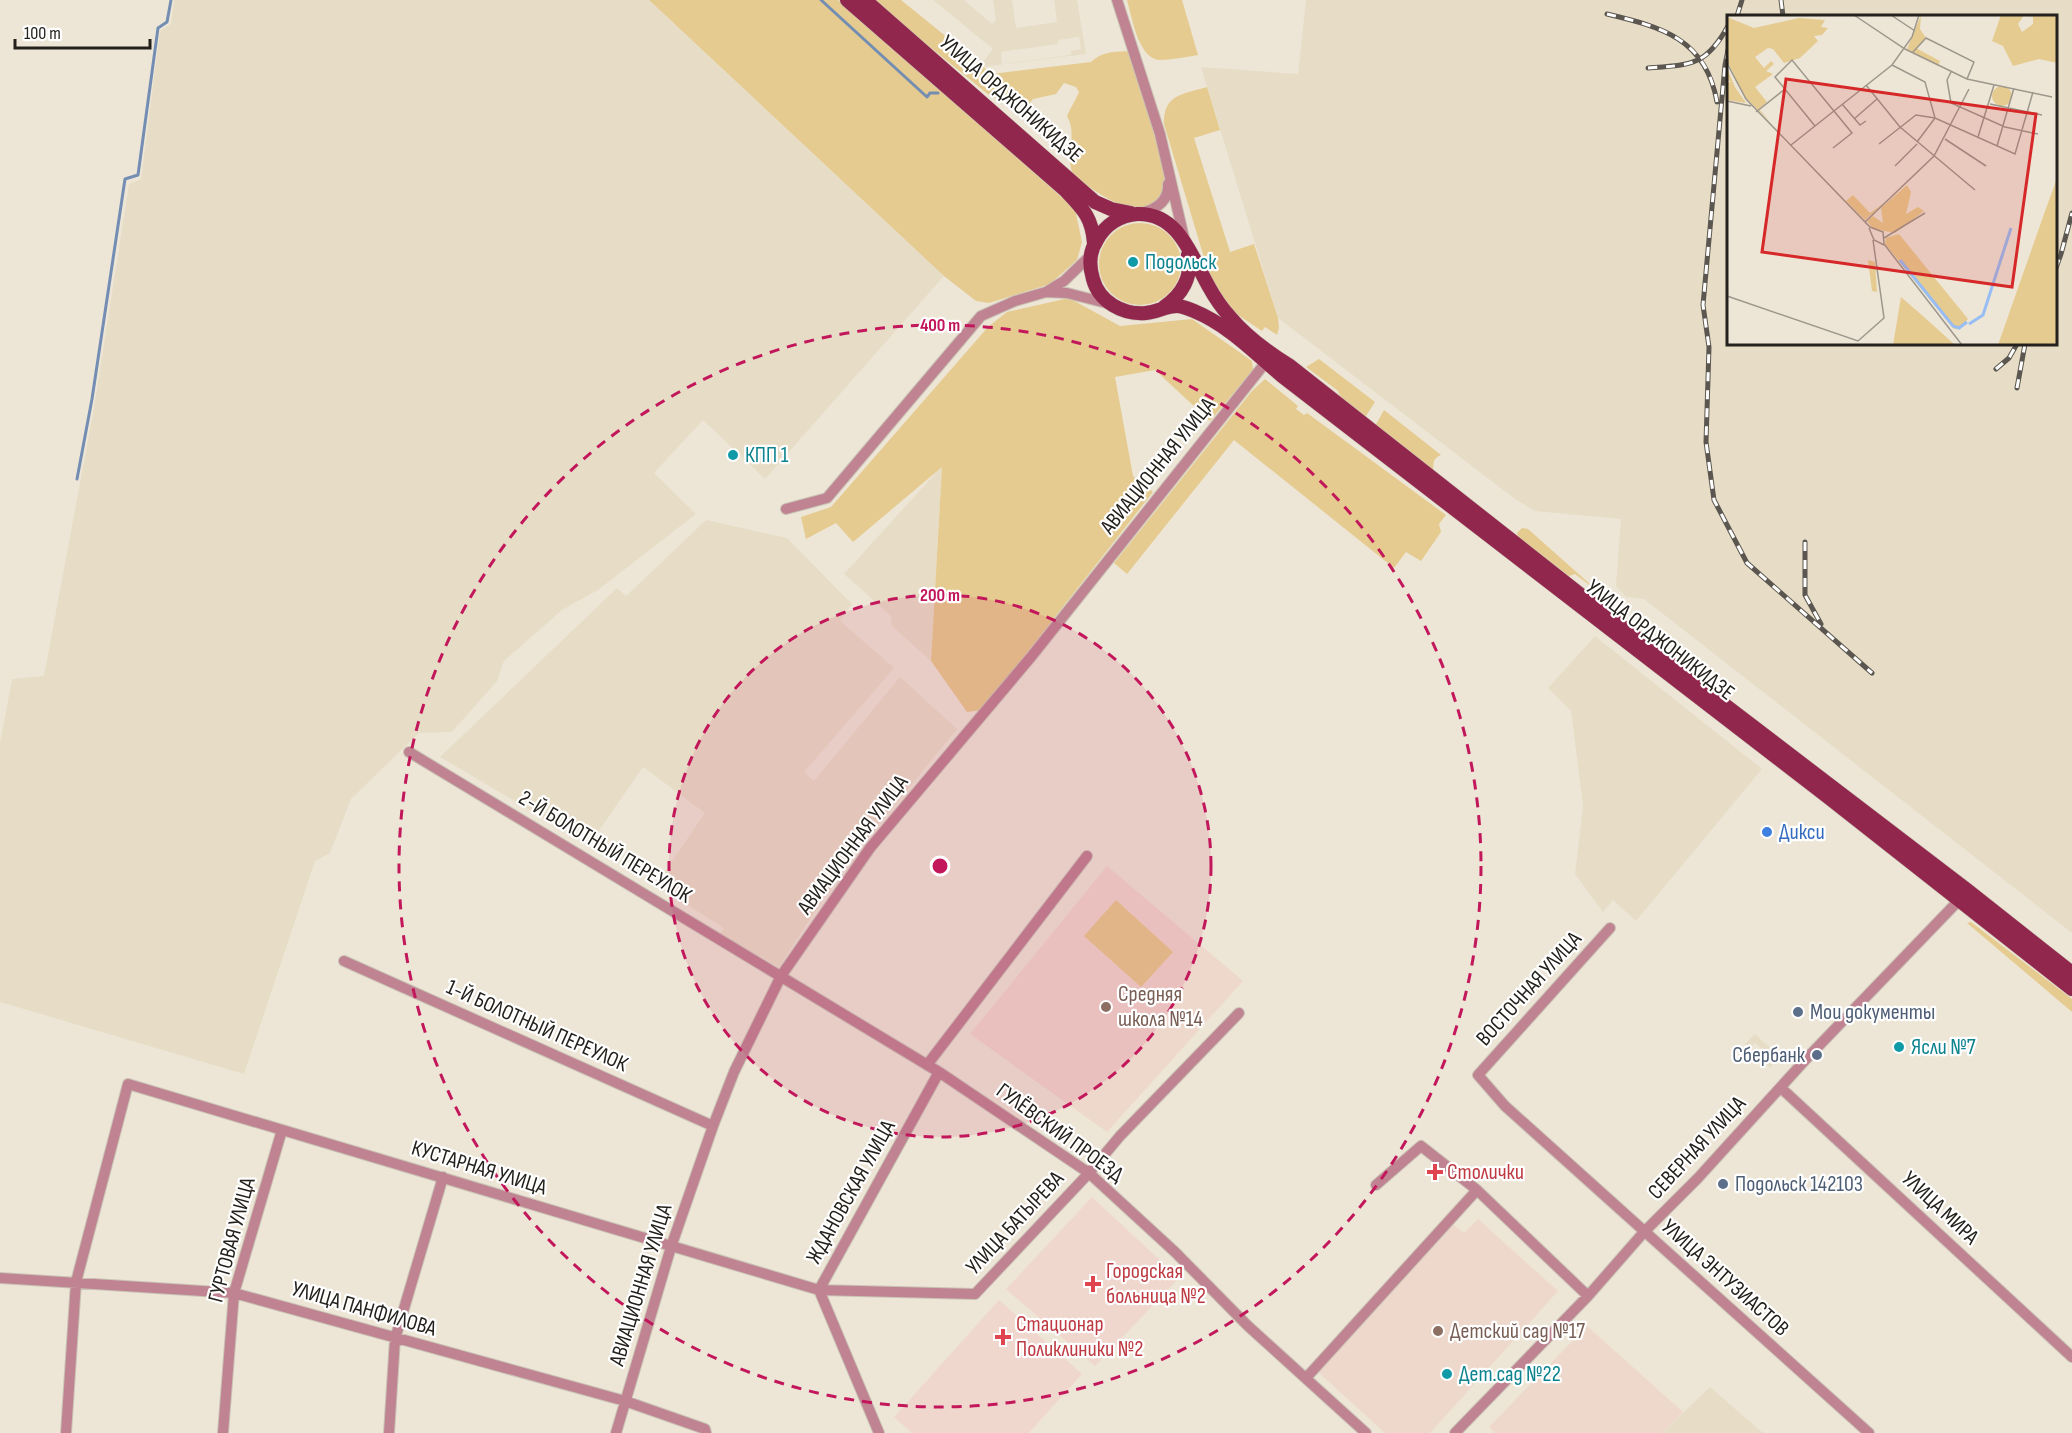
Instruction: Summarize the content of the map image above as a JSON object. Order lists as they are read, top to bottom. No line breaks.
{"streets":{"main road":["УЛИЦА ОРДЖОНИКИДЗЕ"],"street":["АВИАЦИОННАЯ УЛИЦА","2-Й БОЛОТНЫЙ ПЕРЕУЛОК","ВОСТОЧНАЯ УЛИЦА","1-Й БОЛОТНЫЙ ПЕРЕУЛОК","ГУЛЁВСКИЙ ПРОЕЗД","СЕВЕРНАЯ УЛИЦА","КУСТАРНАЯ УЛИЦА","ЖДАНОВСКАЯ УЛИЦА","УЛИЦА МИРА","УЛИЦА БАТЫРЕВА","ГУРТОВАЯ УЛИЦА","УЛИЦА ЭНТУЗИАСТОВ","УЛИЦА ПАНФИЛОВА"]},"crossings":[["УЛИЦА ОРДЖОНИКИДЗЕ","АВИАЦИОННАЯ УЛИЦА"],["УЛИЦА ОРДЖОНИКИДЗЕ","СЕВЕРНАЯ УЛИЦА"],["АВИАЦИОННАЯ УЛИЦА","2-Й БОЛОТНЫЙ ПЕРЕУЛОК"],["АВИАЦИОННАЯ УЛИЦА","1-Й БОЛОТНЫЙ ПЕРЕУЛОК"],["АВИАЦИОННАЯ УЛИЦА","ГУЛЁВСКИЙ ПРОЕЗД"],["АВИАЦИОННАЯ УЛИЦА","КУСТАРНАЯ УЛИЦА"],["АВИАЦИОННАЯ УЛИЦА","УЛИЦА ПАНФИЛОВА"],["2-Й БОЛОТНЫЙ ПЕРЕУЛОК","ГУЛЁВСКИЙ ПРОЕЗД"],["ВОСТОЧНАЯ УЛИЦА","УЛИЦА ЭНТУЗИАСТОВ"],["ГУЛЁВСКИЙ ПРОЕЗД","ЖДАНОВСКАЯ УЛИЦА"],["ГУЛЁВСКИЙ ПРОЕЗД","УЛИЦА БАТЫРЕВА"],["СЕВЕРНАЯ УЛИЦА","УЛИЦА МИРА"],["СЕВЕРНАЯ УЛИЦА","УЛИЦА ЭНТУЗИАСТОВ"],["КУСТАРНАЯ УЛИЦА","ЖДАНОВСКАЯ УЛИЦА"],["КУСТАРНАЯ УЛИЦА","УЛИЦА БАТЫРЕВА"],["КУСТАРНАЯ УЛИЦА","ГУРТОВАЯ УЛИЦА"],["КУСТАРНАЯ УЛИЦА","УЛИЦА ПАНФИЛОВА"],["ЖДАНОВСКАЯ УЛИЦА","УЛИЦА БАТЫРЕВА"],["ГУРТОВАЯ УЛИЦА","УЛИЦА ПАНФИЛОВА"]],"places":{"other":["Подольск","КПП 1","Дикси","Средняя школа №14","Мои документы","Ясли №7","Сбербанк","Подольск 142103","Детский сад №17","Дет.сад №22"],"health":["Столички","Городская больница №2","Стационар Поликлиники №2"]},"scale_bar":"100 m","rings":["400 m","200 m"]}
